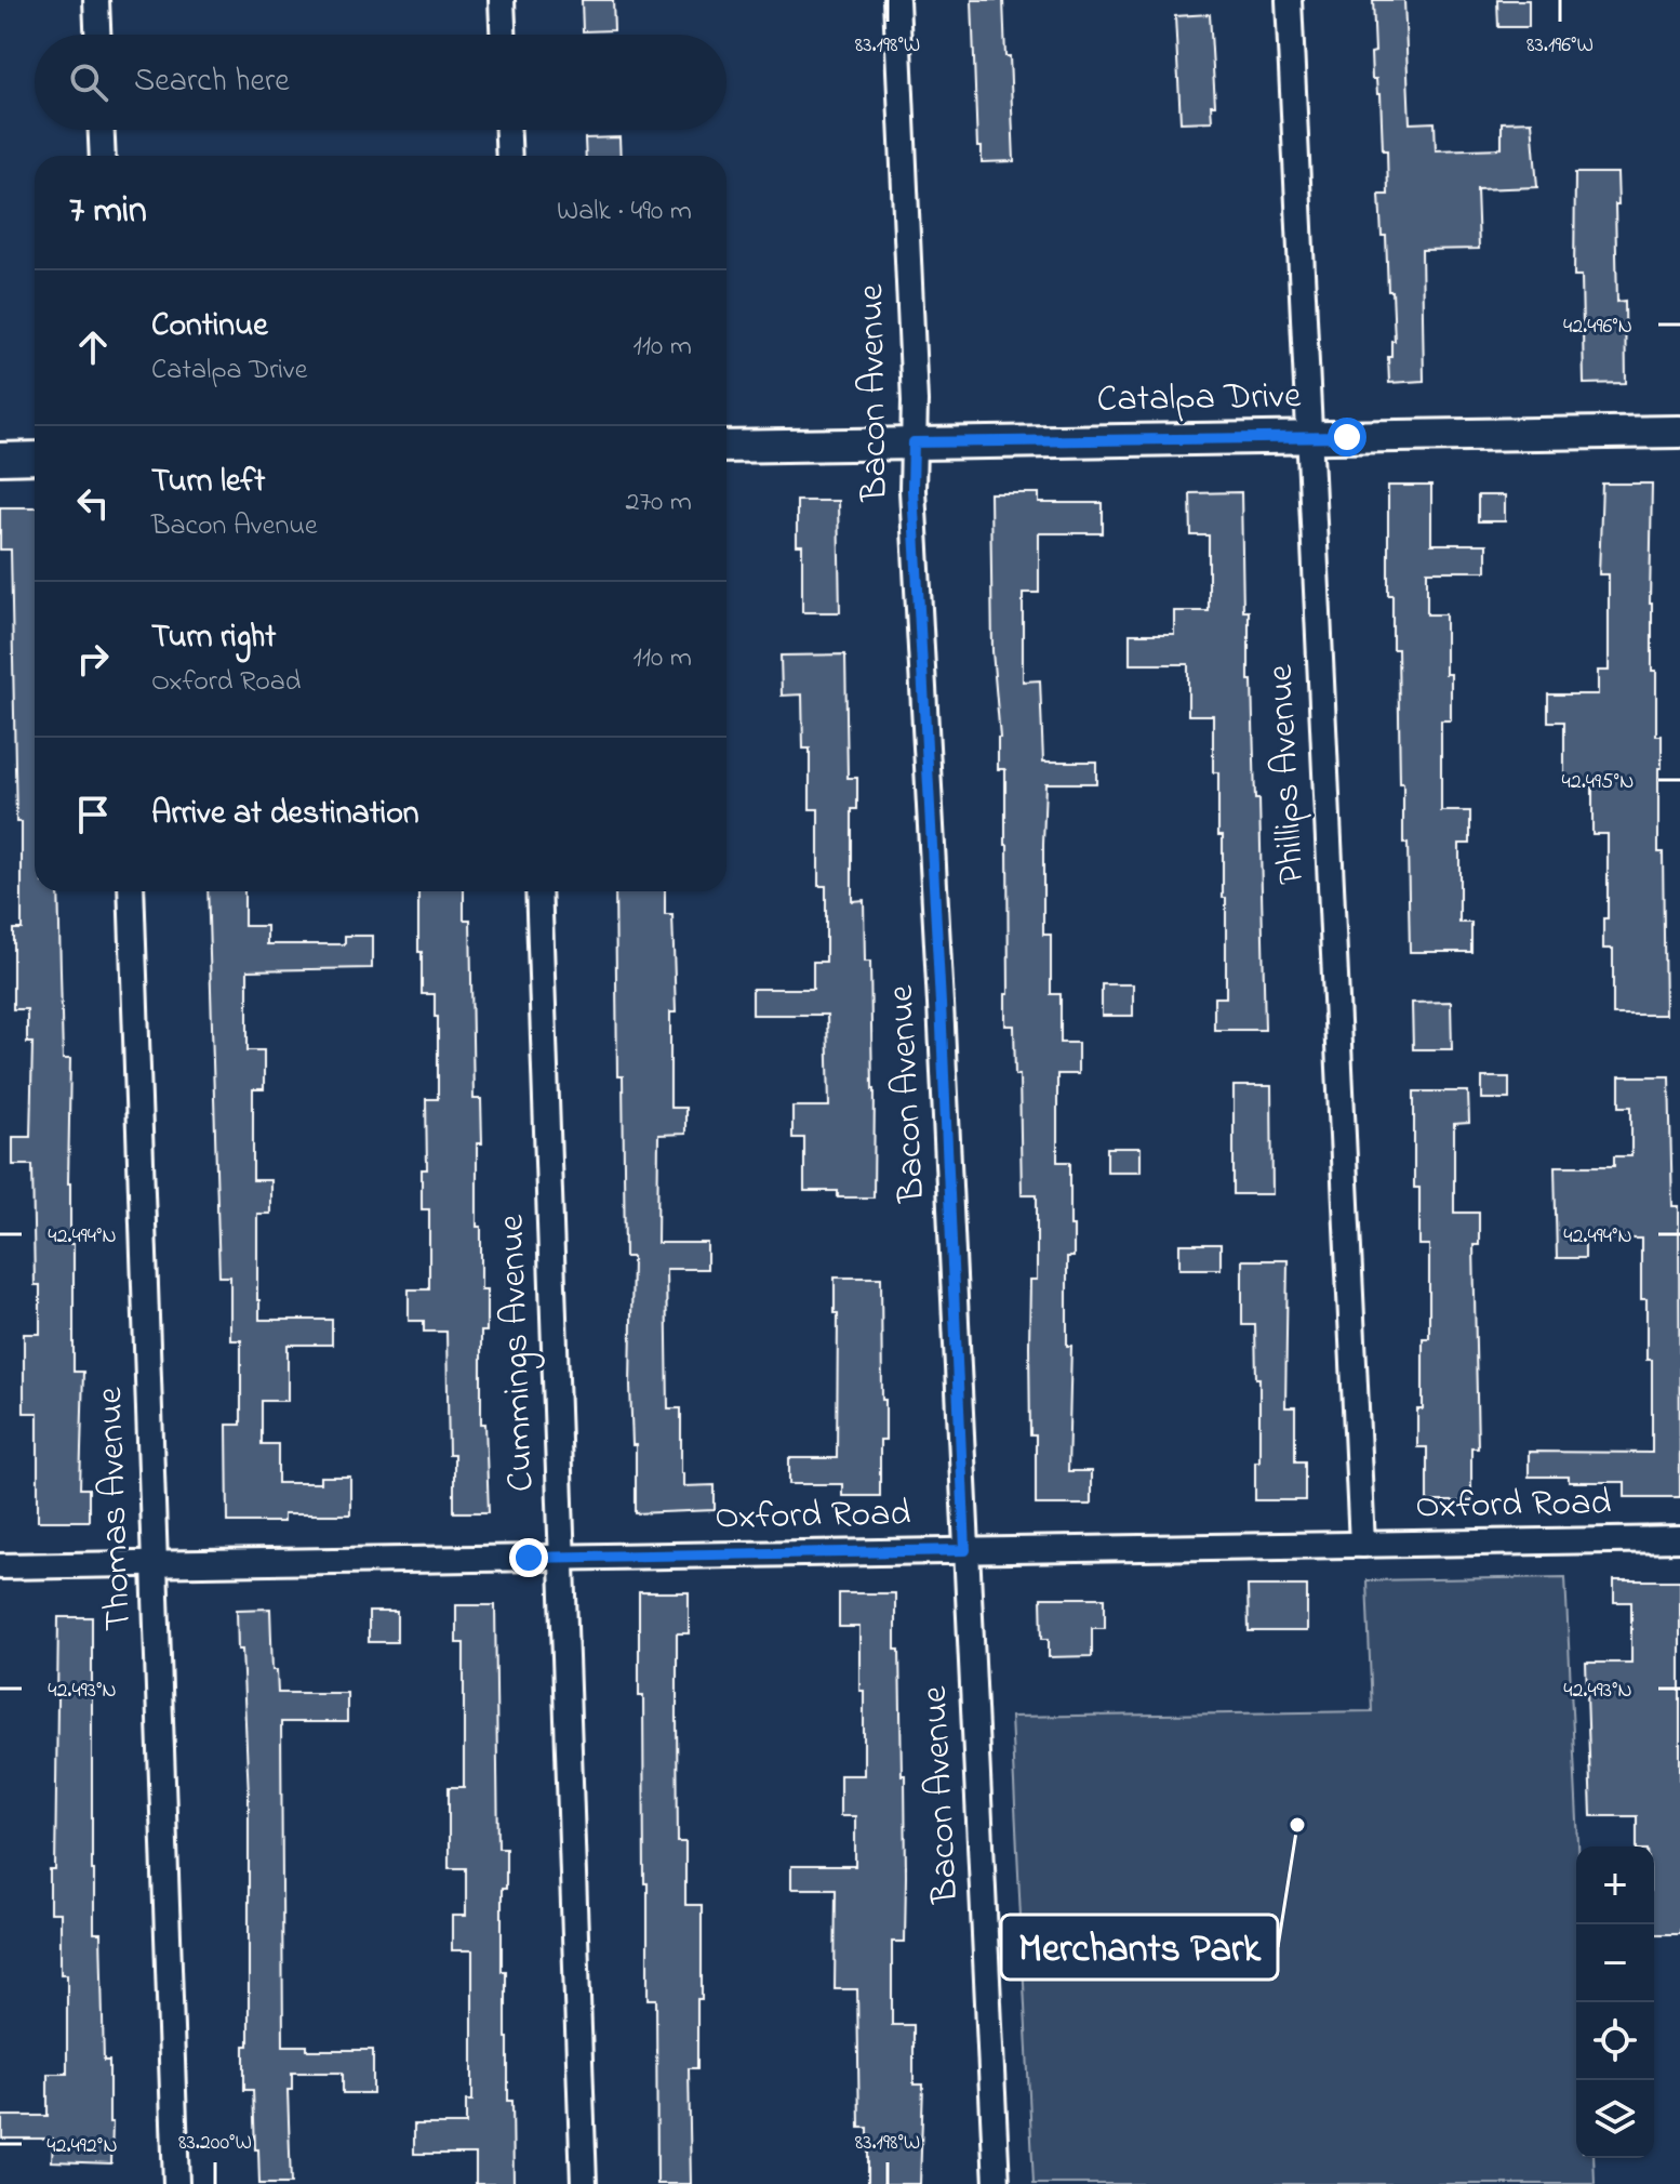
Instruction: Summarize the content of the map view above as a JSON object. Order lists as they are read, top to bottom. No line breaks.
{"streets":{"street":["Bacon Avenue","Catalpa Drive","Phillips Avenue","Cummings Avenue","Oxford Road","Thomas Avenue"]},"crossings":[["Bacon Avenue","Catalpa Drive"],["Bacon Avenue","Oxford Road"],["Catalpa Drive","Phillips Avenue"],["Phillips Avenue","Oxford Road"],["Cummings Avenue","Oxford Road"],["Oxford Road","Thomas Avenue"]],"places":["Merchants Park"],"page":{"search":"Search here","heading":["7 min","Walk · 490 m"],"list":[["Continue","Catalpa Drive","110 m"],["Turn left","Bacon Avenue","270 m"],["Turn right","Oxford Road","110 m"],"Arrive at destination"],"map_buttons":["+","−"]},"coordinates":["83.198°W","83.196°W","42.496°N","42.495°N","42.494°N","42.493°N","83.200°W","42.492°N"]}
